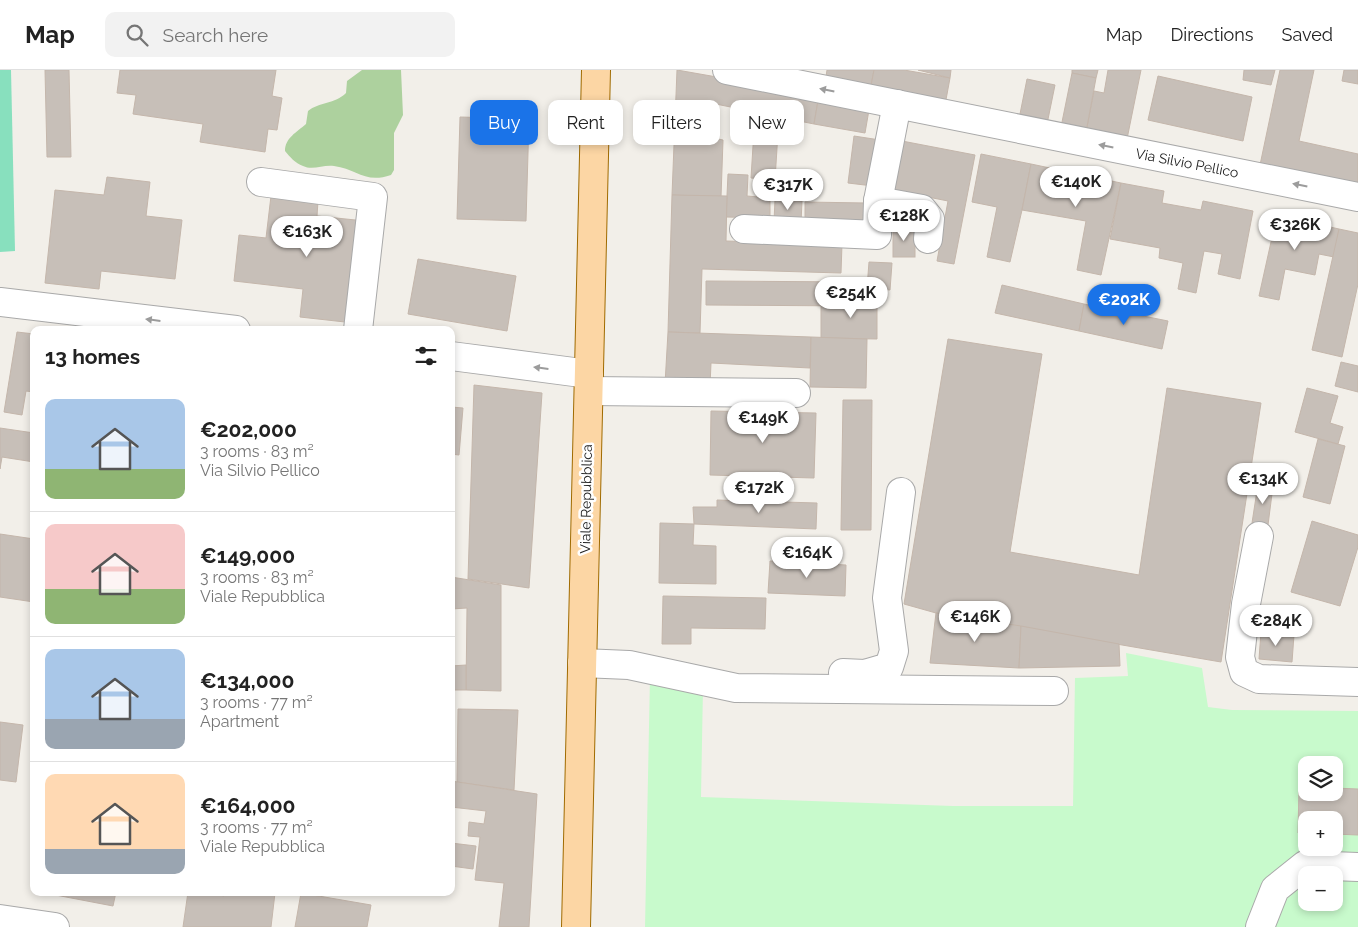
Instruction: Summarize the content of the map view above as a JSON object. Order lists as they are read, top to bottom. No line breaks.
{"streets":{"main road":["Viale Repubblica"],"street":["Via Silvio Pellico"]},"one_way":["Via Silvio Pellico"],"page":{"header":"Map","search":"Search here","nav":["Map","Directions","Saved"],"chip":["Buy","Rent","Filters","New"],"price":["€140K","€317K","€128K","€326K","€163K","€254K","€202K","€149K","€134K","€172K","€164K","€146K","€284K"],"heading":"13 homes","list":[{"name":"€202,000","note":"3 rooms · 83 m² · Via Silvio Pellico"},{"name":"€149,000","note":"3 rooms · 83 m² · Viale Repubblica"},{"name":"€134,000","note":"3 rooms · 77 m² · Apartment"},{"name":"€164,000","note":"3 rooms · 77 m² · Viale Repubblica"}],"map_buttons":["+","−"]}}
